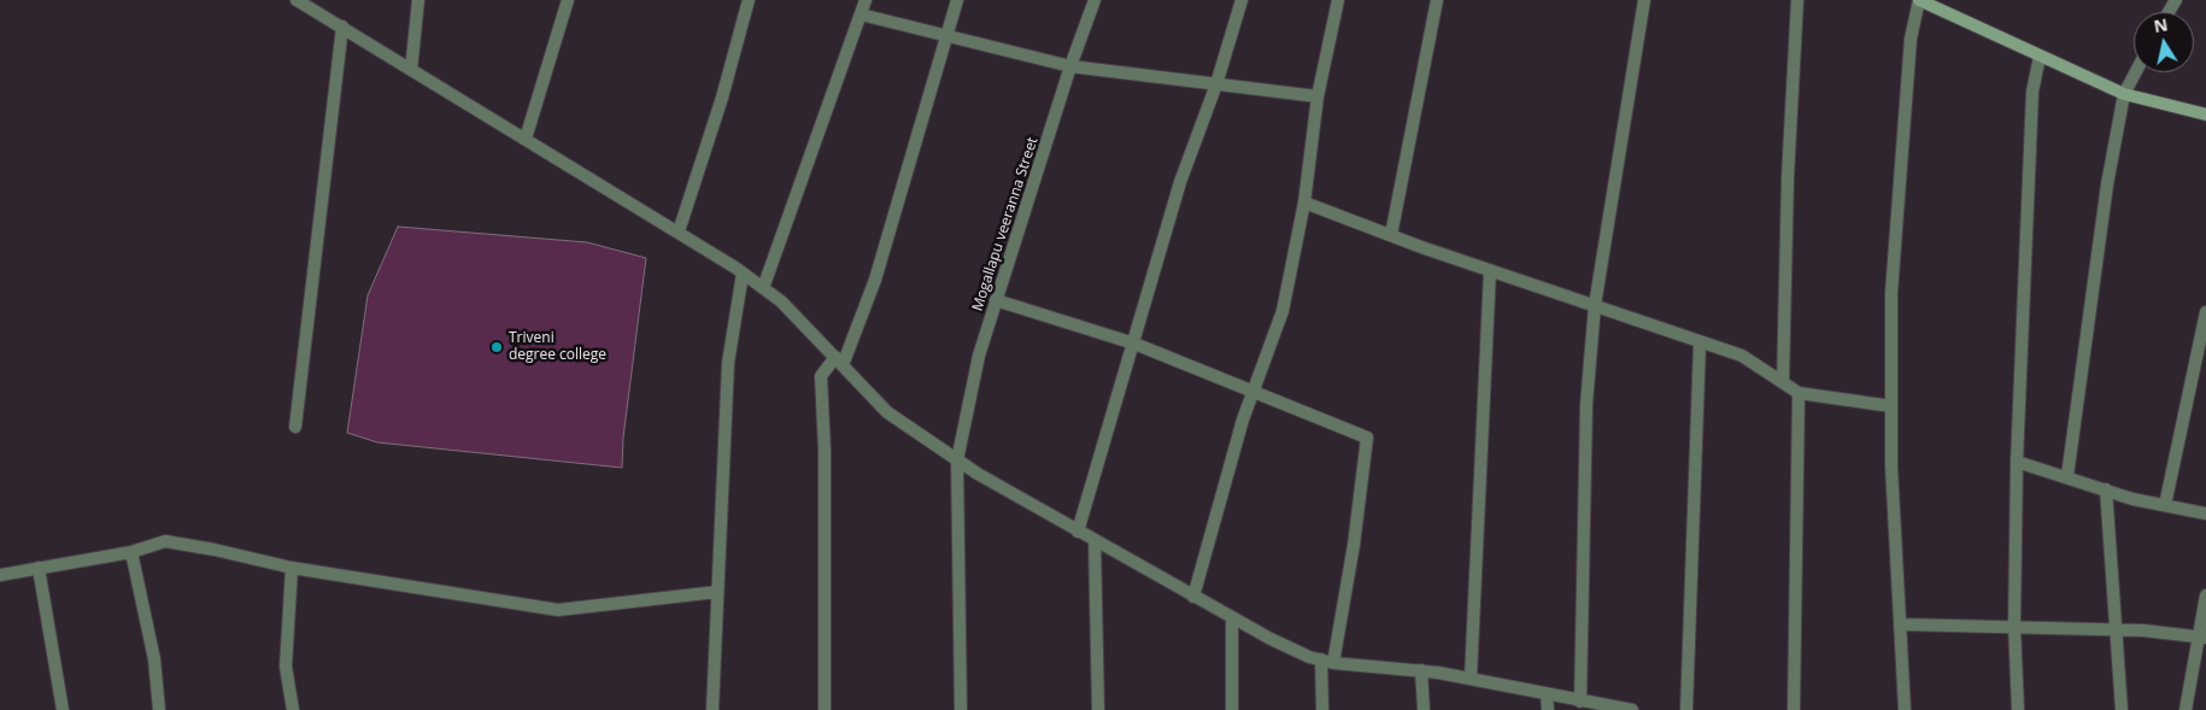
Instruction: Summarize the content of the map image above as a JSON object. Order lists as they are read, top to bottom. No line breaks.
{"streets":{"street":["Mogallapu veeranna Street"]},"places":["Triveni degree college"],"north":"top"}
